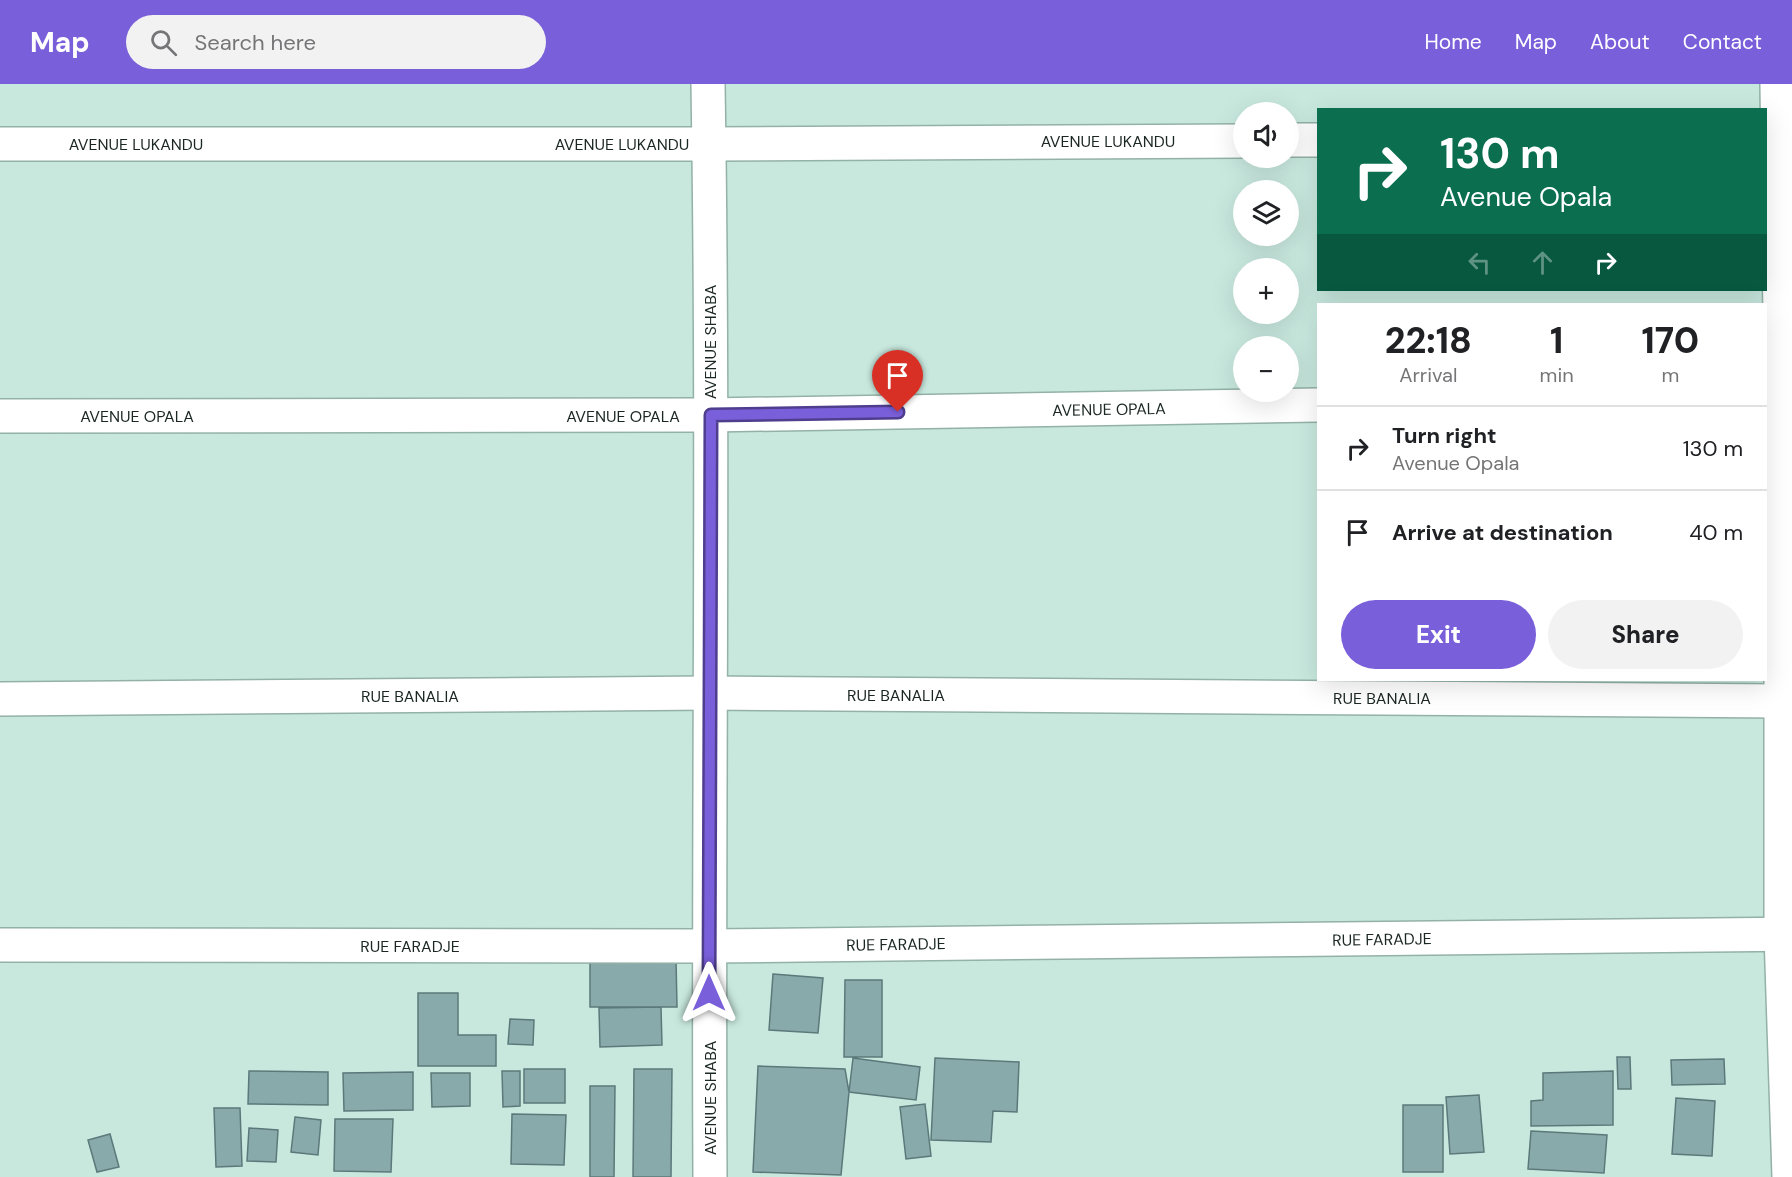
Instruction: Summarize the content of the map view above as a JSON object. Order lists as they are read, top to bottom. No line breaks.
{"streets":{"street":["AVENUE LUKANDU","AVENUE SHABA","AVENUE OPALA","RUE BANALIA","RUE FARADJE"]},"crossings":[["AVENUE LUKANDU","AVENUE SHABA"],["AVENUE SHABA","AVENUE OPALA"],["AVENUE SHABA","RUE BANALIA"],["AVENUE SHABA","RUE FARADJE"]],"page":{"header":"Map","search":"Search here","nav":["Home","Map","About","Contact"],"map_buttons":["+","−"],"turn":["130 m","Avenue Opala"],"eta":["22:18","Arrival","1","min","170","m"],"list":[{"name":"Turn right","note":"Avenue Opala","value":"130 m"},{"name":"Arrive at destination","value":"40 m"}],"buttons":["Exit","Share"]}}
